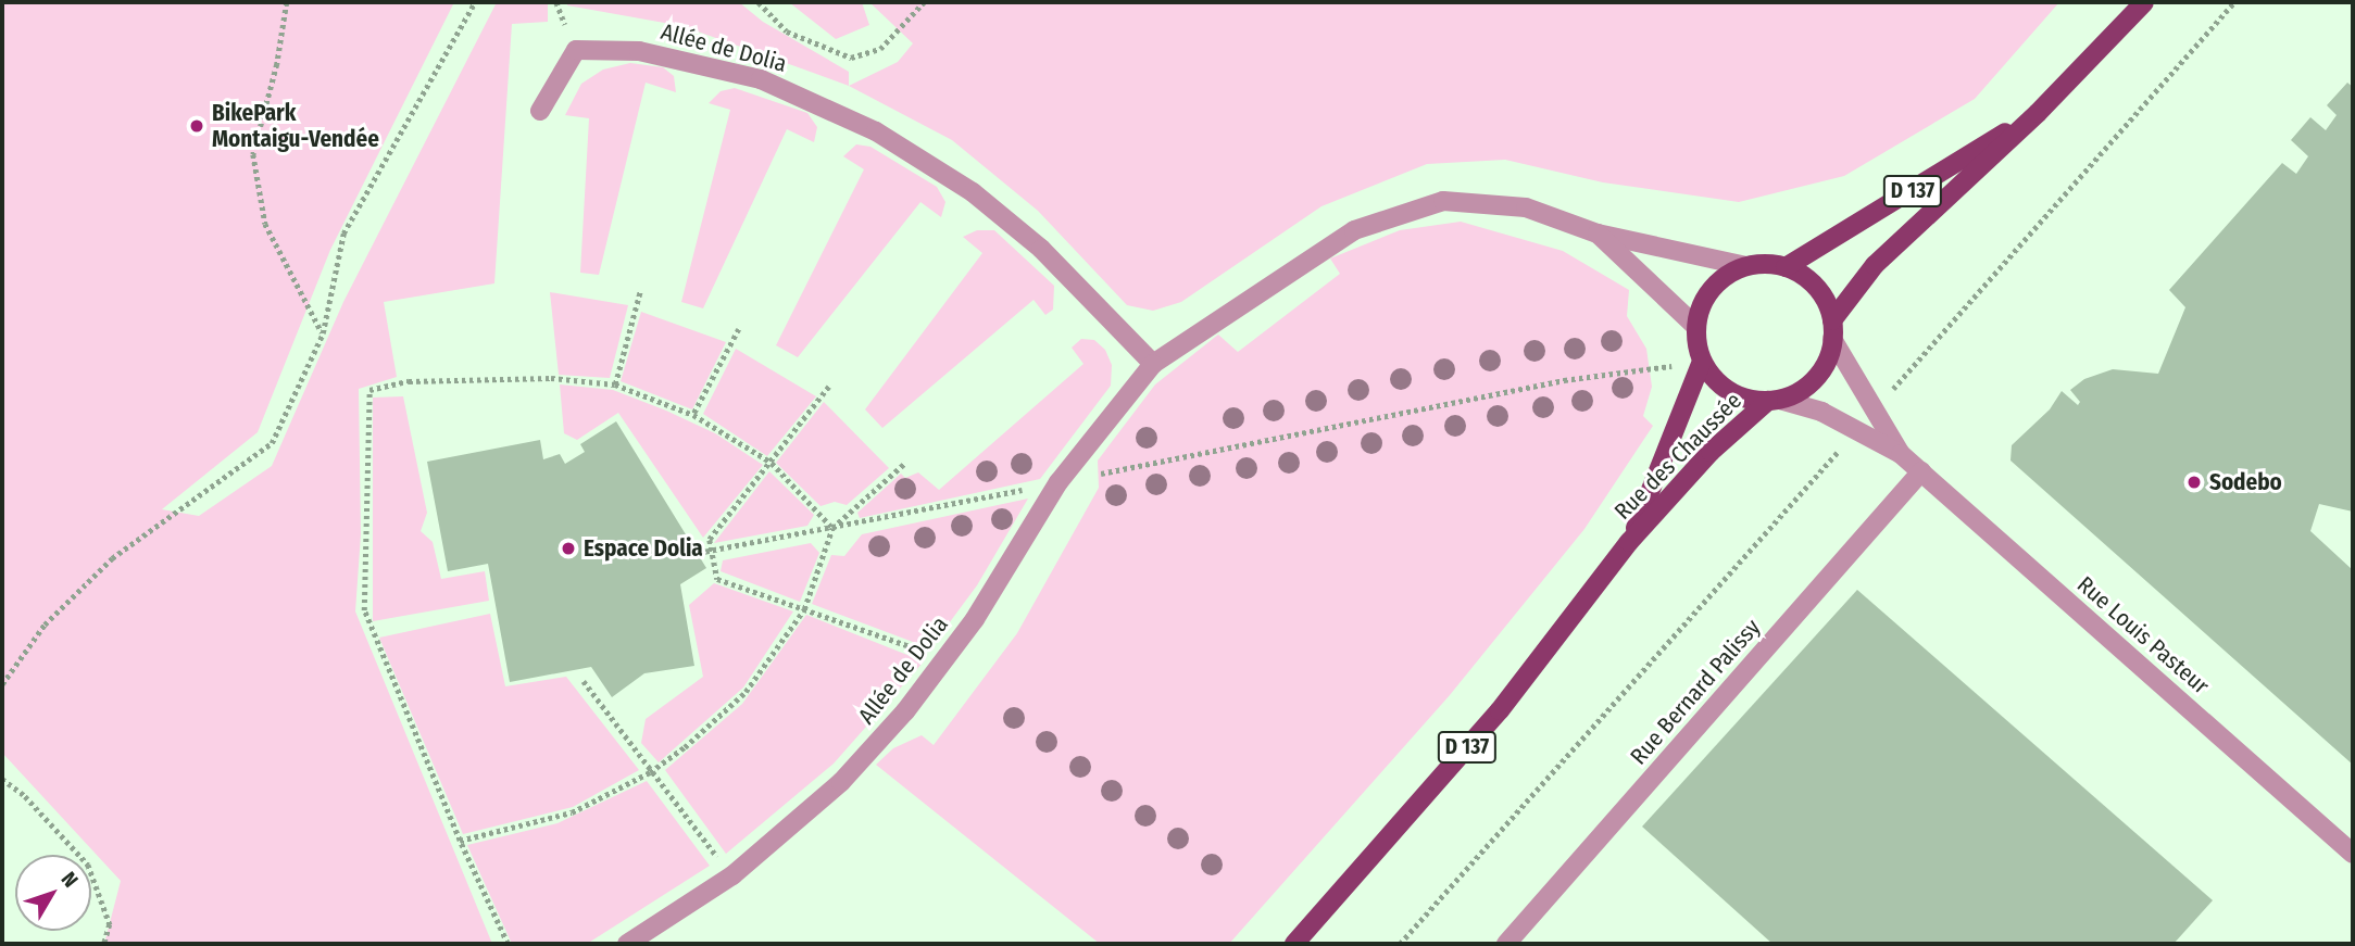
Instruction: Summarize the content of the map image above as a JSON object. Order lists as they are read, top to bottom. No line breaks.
{"streets":{"main road":["D 137","Rue des Chaussée"],"street":["Allée de Dolia","Rue Louis Pasteur","Rue Bernard Palissy"]},"crossings":[["Allée de Dolia","D 137"],["Allée de Dolia","Rue des Chaussée"],["Allée de Dolia","Rue Louis Pasteur"],["D 137","Rue des Chaussée"],["D 137","Rue Louis Pasteur"],["Rue des Chaussée","Rue Louis Pasteur"],["Rue Louis Pasteur","Rue Bernard Palissy"]],"places":["BikePark Montaigu-Vendée","Sodebo","Espace Dolia"],"north":"top right"}
